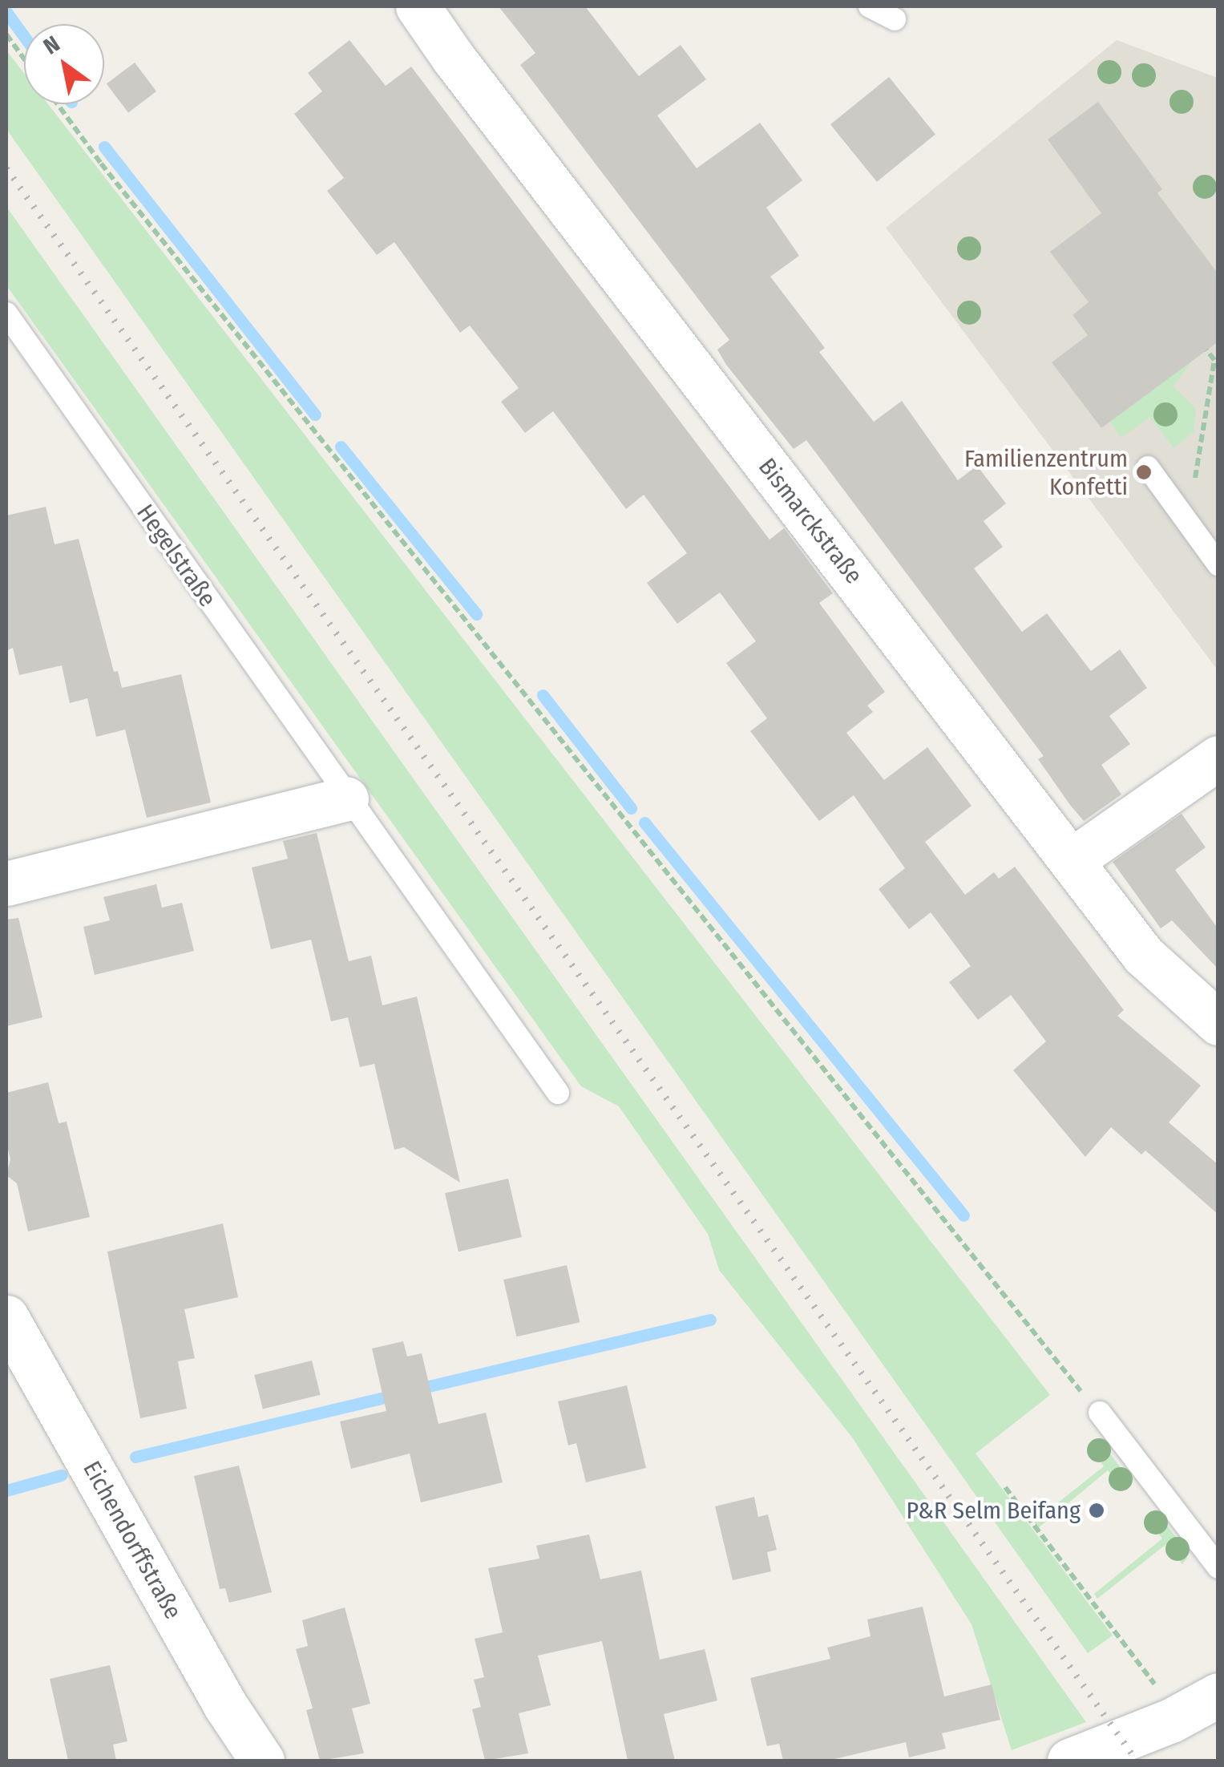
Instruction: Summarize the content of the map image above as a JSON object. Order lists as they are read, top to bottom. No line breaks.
{"streets":{"street":["Bismarckstraße","Eichendorffstraße"],"lane":["Hegelstraße"]},"places":["Familienzentrum Konfetti","P&R Selm Beifang"],"north":"top left"}
